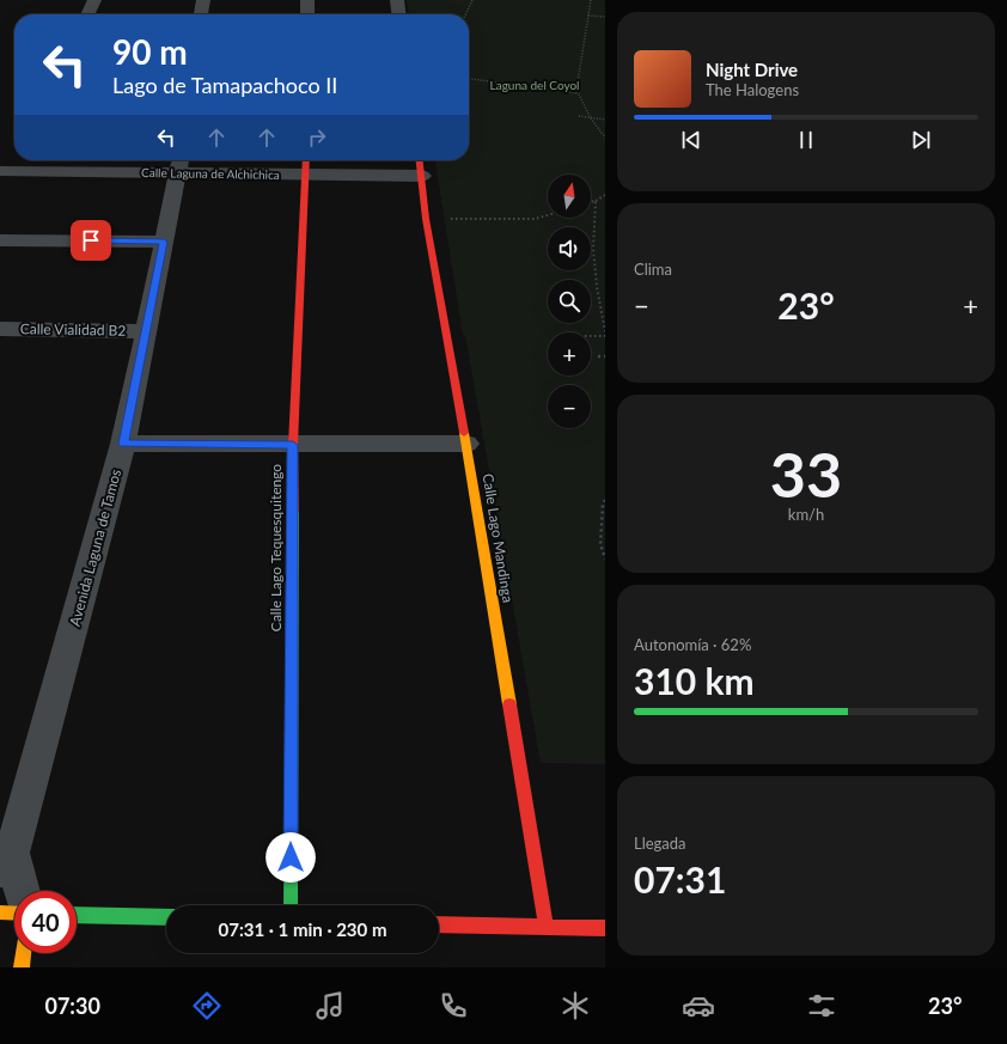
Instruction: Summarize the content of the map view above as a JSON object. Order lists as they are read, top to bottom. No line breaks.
{"streets":{"street":["Calle Laguna de Alchichica","Calle Vialidad B2","Calle Lago Mandinga","Avenida Laguna de Tamos","Calle Lago Tequesquitengo"]},"crossings":[["Calle Laguna de Alchichica","Calle Lago Mandinga"],["Calle Laguna de Alchichica","Avenida Laguna de Tamos"],["Calle Laguna de Alchichica","Calle Lago Tequesquitengo"],["Calle Vialidad B2","Avenida Laguna de Tamos"]],"parks":["Laguna del Coyol"],"north":"top","page":{"turn":["90 m","Lago de Tamapachoco II"],"song":["Night Drive","The Halogens"],"map_buttons":["+","−"],"tile":["Clima",["33","km/h"],["Autonomía · 62%","310 km"],["Llegada","07:31"]],"heat":["−","23°","+"],"limit":"40","trip":"07:31 · 1 min · 230 m","tabs":["07:30","23°"]}}
